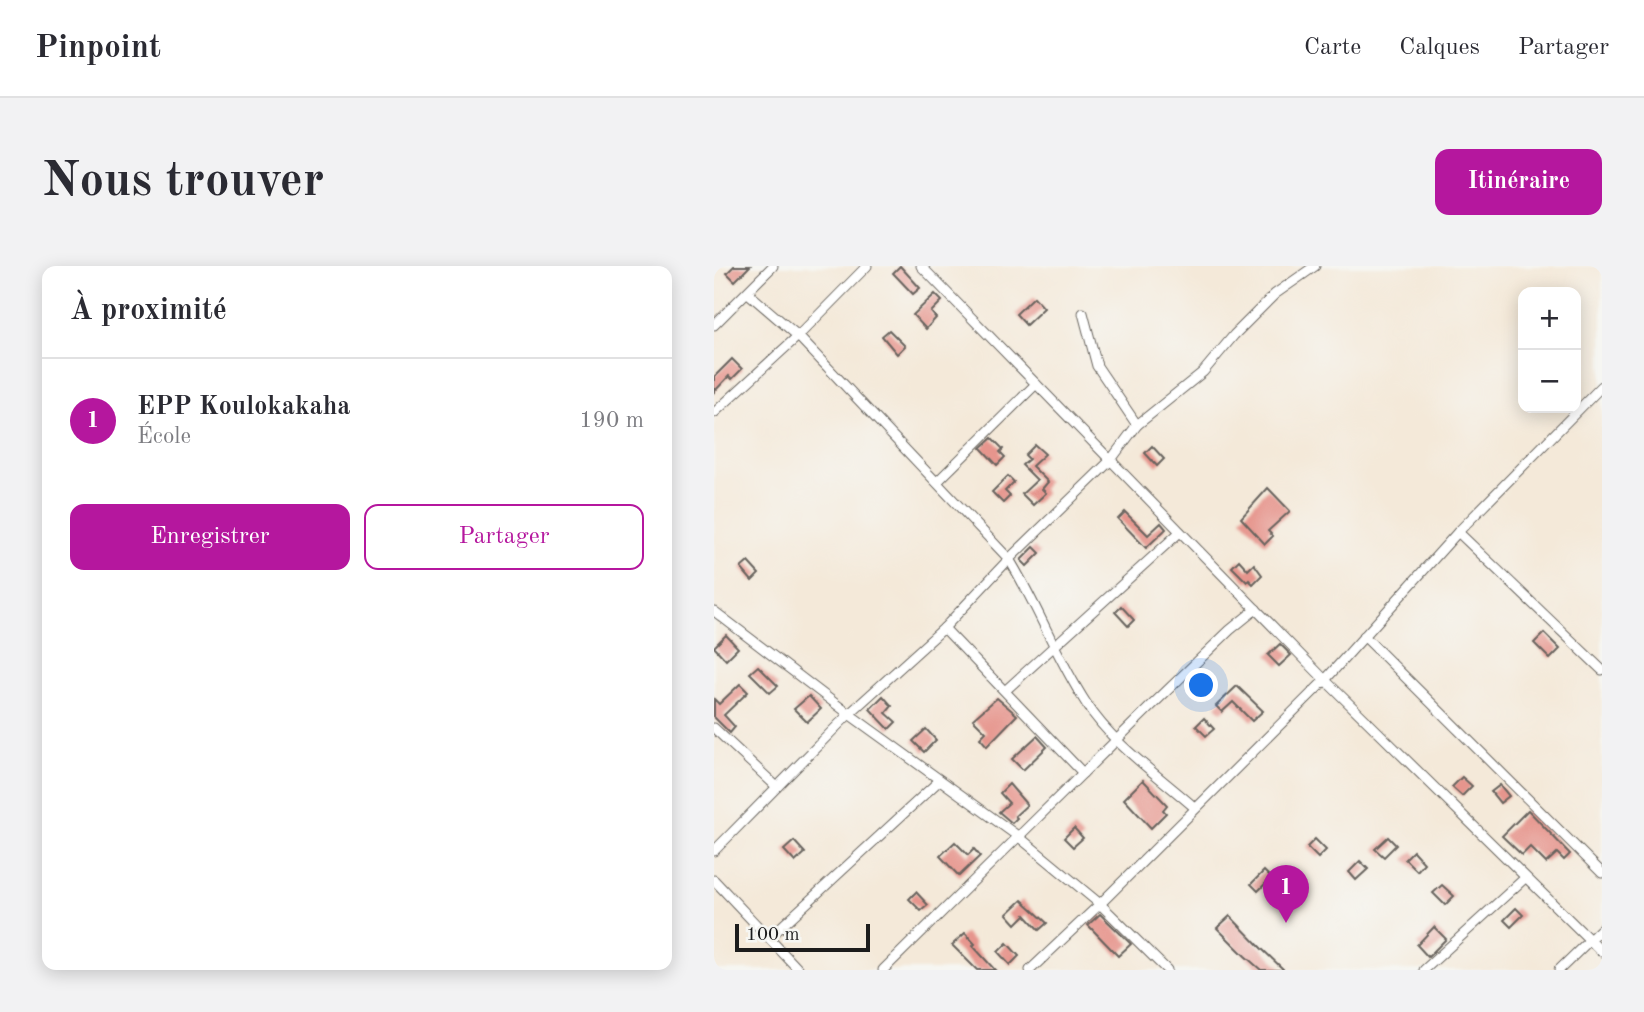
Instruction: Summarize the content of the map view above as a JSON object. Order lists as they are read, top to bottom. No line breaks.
{"scale_bar":"100 m","page":{"header":"Pinpoint","nav":["Carte","Calques","Partager"],"buttons":["Itinéraire",["Enregistrer","Partager"]],"title":"Nous trouver","heading":"À proximité","map_buttons":["+","−"],"list":[{"mark":"1","name":"EPP Koulokakaha","note":"École","value":"190 m"}],"pins":"1","scale":"100 m"}}
